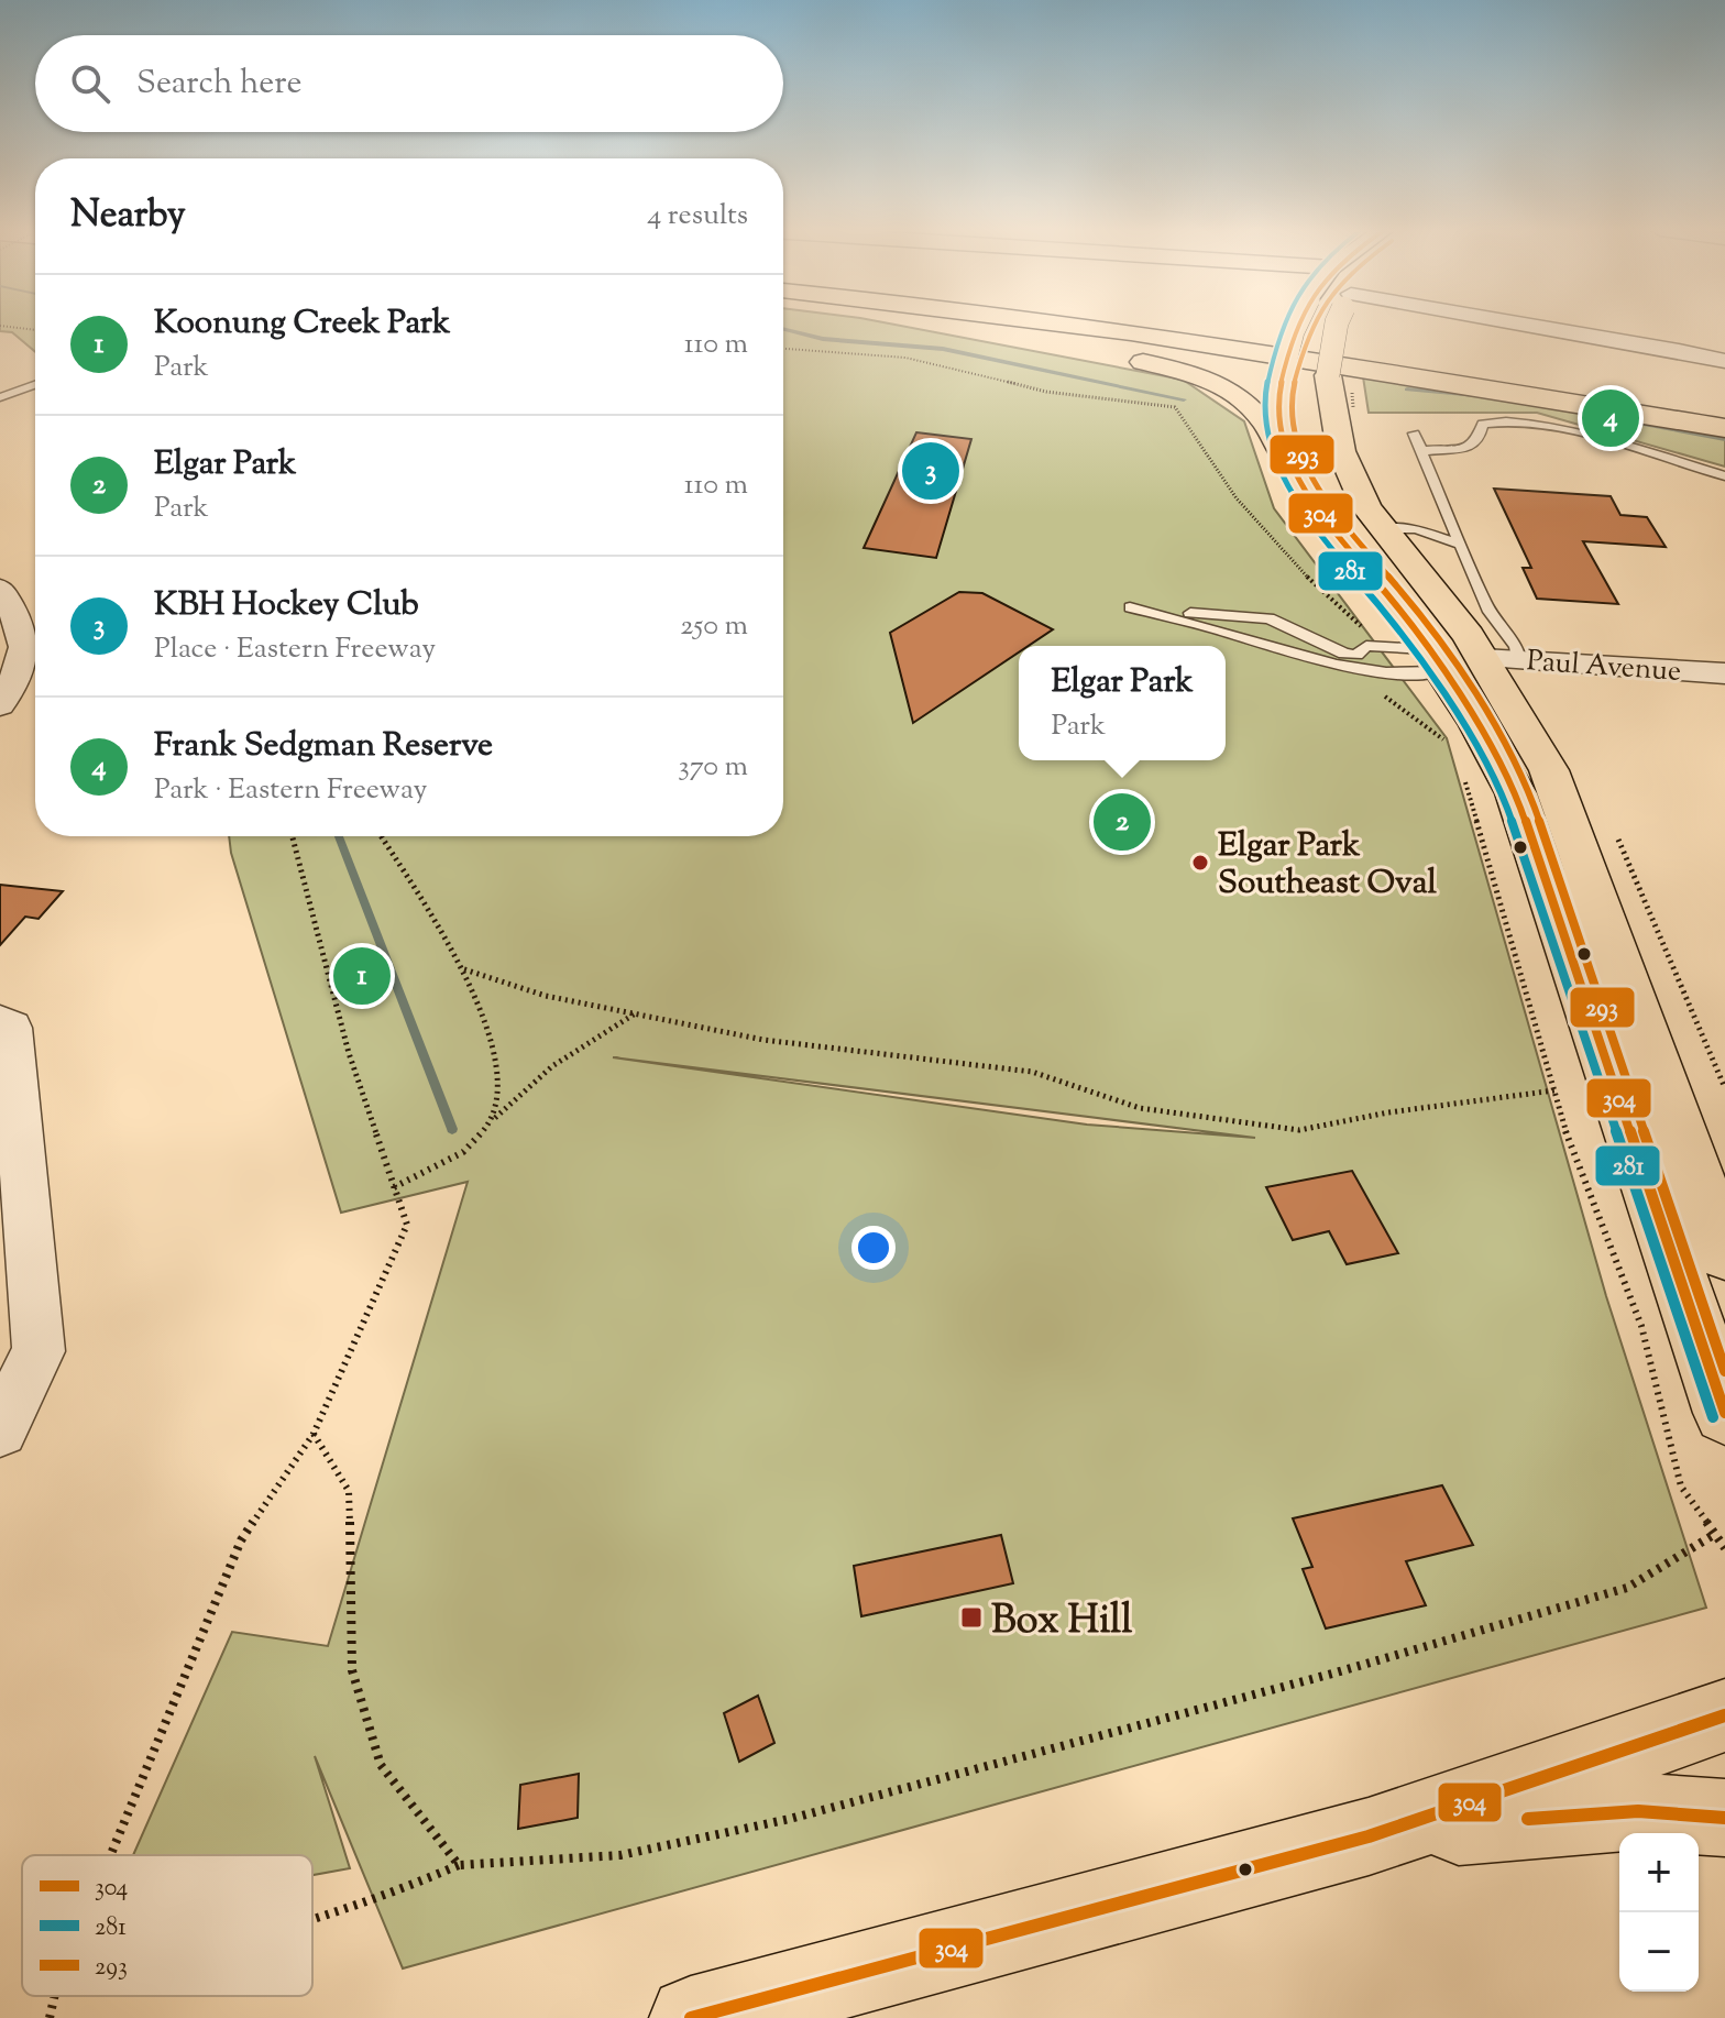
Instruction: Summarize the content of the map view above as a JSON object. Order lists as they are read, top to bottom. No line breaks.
{"streets":{"street":["Paul Avenue"]},"places":{"other":["Elgar Park Southeast Oval"],"transit":["Box Hill"]},"lines":["transit line 304","transit line 281","transit line 293"],"legend":["304","281","293"],"page":{"search":"Search here","heading":["Nearby","4 results"],"list":[{"mark":"1","name":"Koonung Creek Park","note":"Park","value":"110 m"},{"mark":"2","name":"Elgar Park","note":"Park","value":"110 m"},{"mark":"3","name":"KBH Hockey Club","note":"Place · Eastern Freeway","value":"250 m"},{"mark":"4","name":"Frank Sedgman Reserve","note":"Park · Eastern Freeway","value":"370 m"}],"pins":["4","3","2","1"],"popup":["Elgar Park","Park"],"map_buttons":["+","−"]}}
